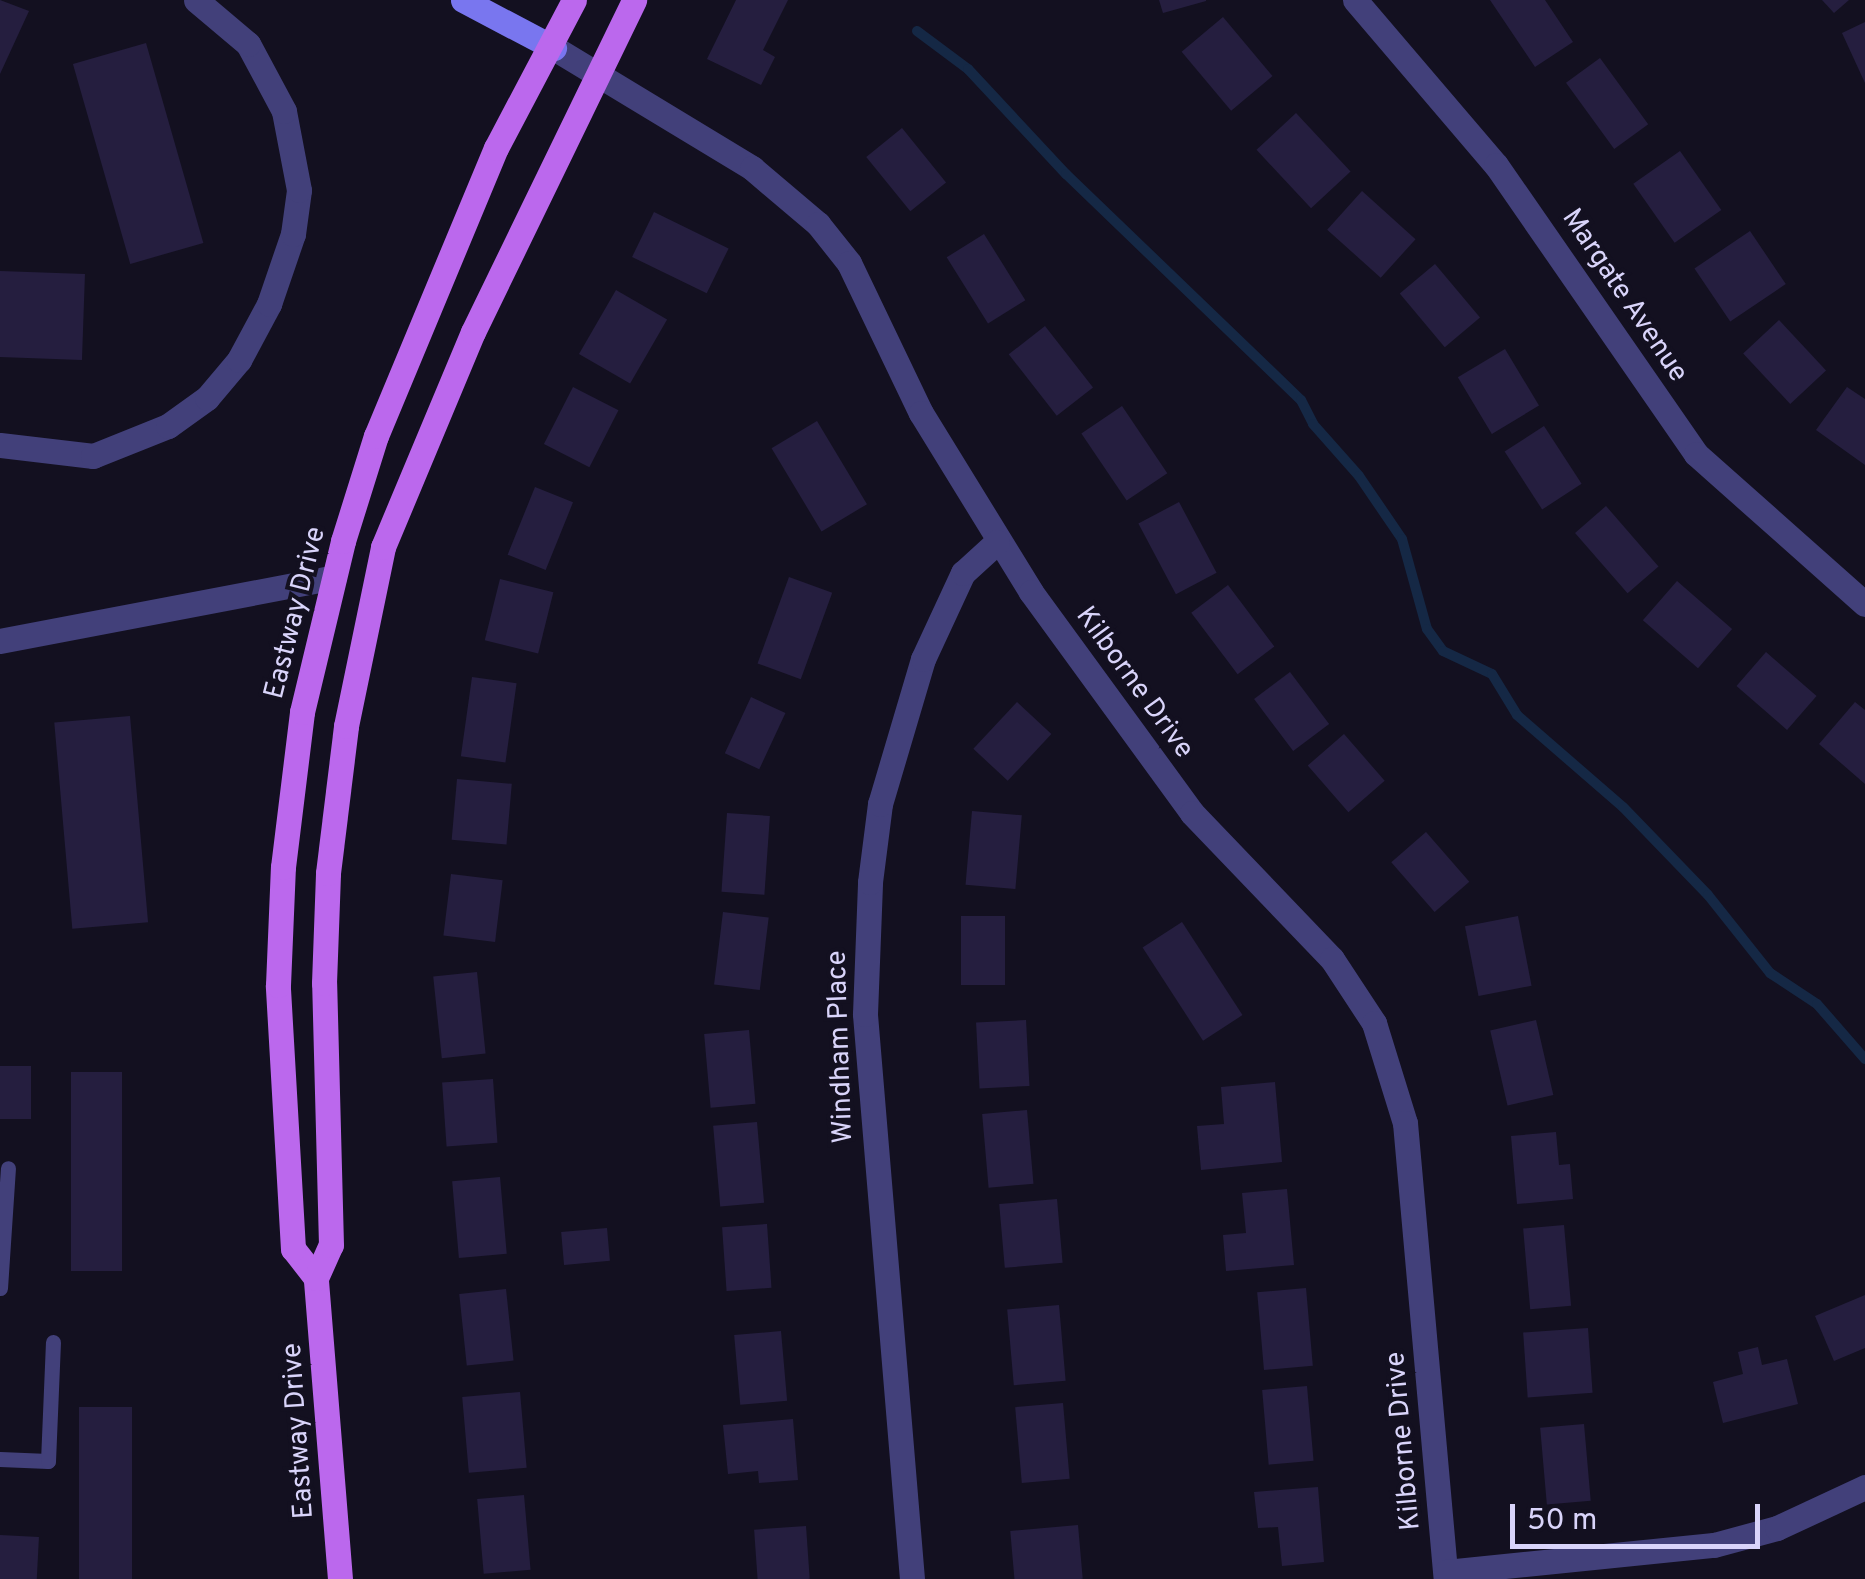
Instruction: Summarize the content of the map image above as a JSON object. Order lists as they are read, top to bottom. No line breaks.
{"streets":{"main road":["Eastway Drive"],"street":["Margate Avenue","Kilborne Drive","Windham Place"]},"crossings":[["Eastway Drive","Kilborne Drive"],["Kilborne Drive","Windham Place"]],"scale_bar":"50 m"}
